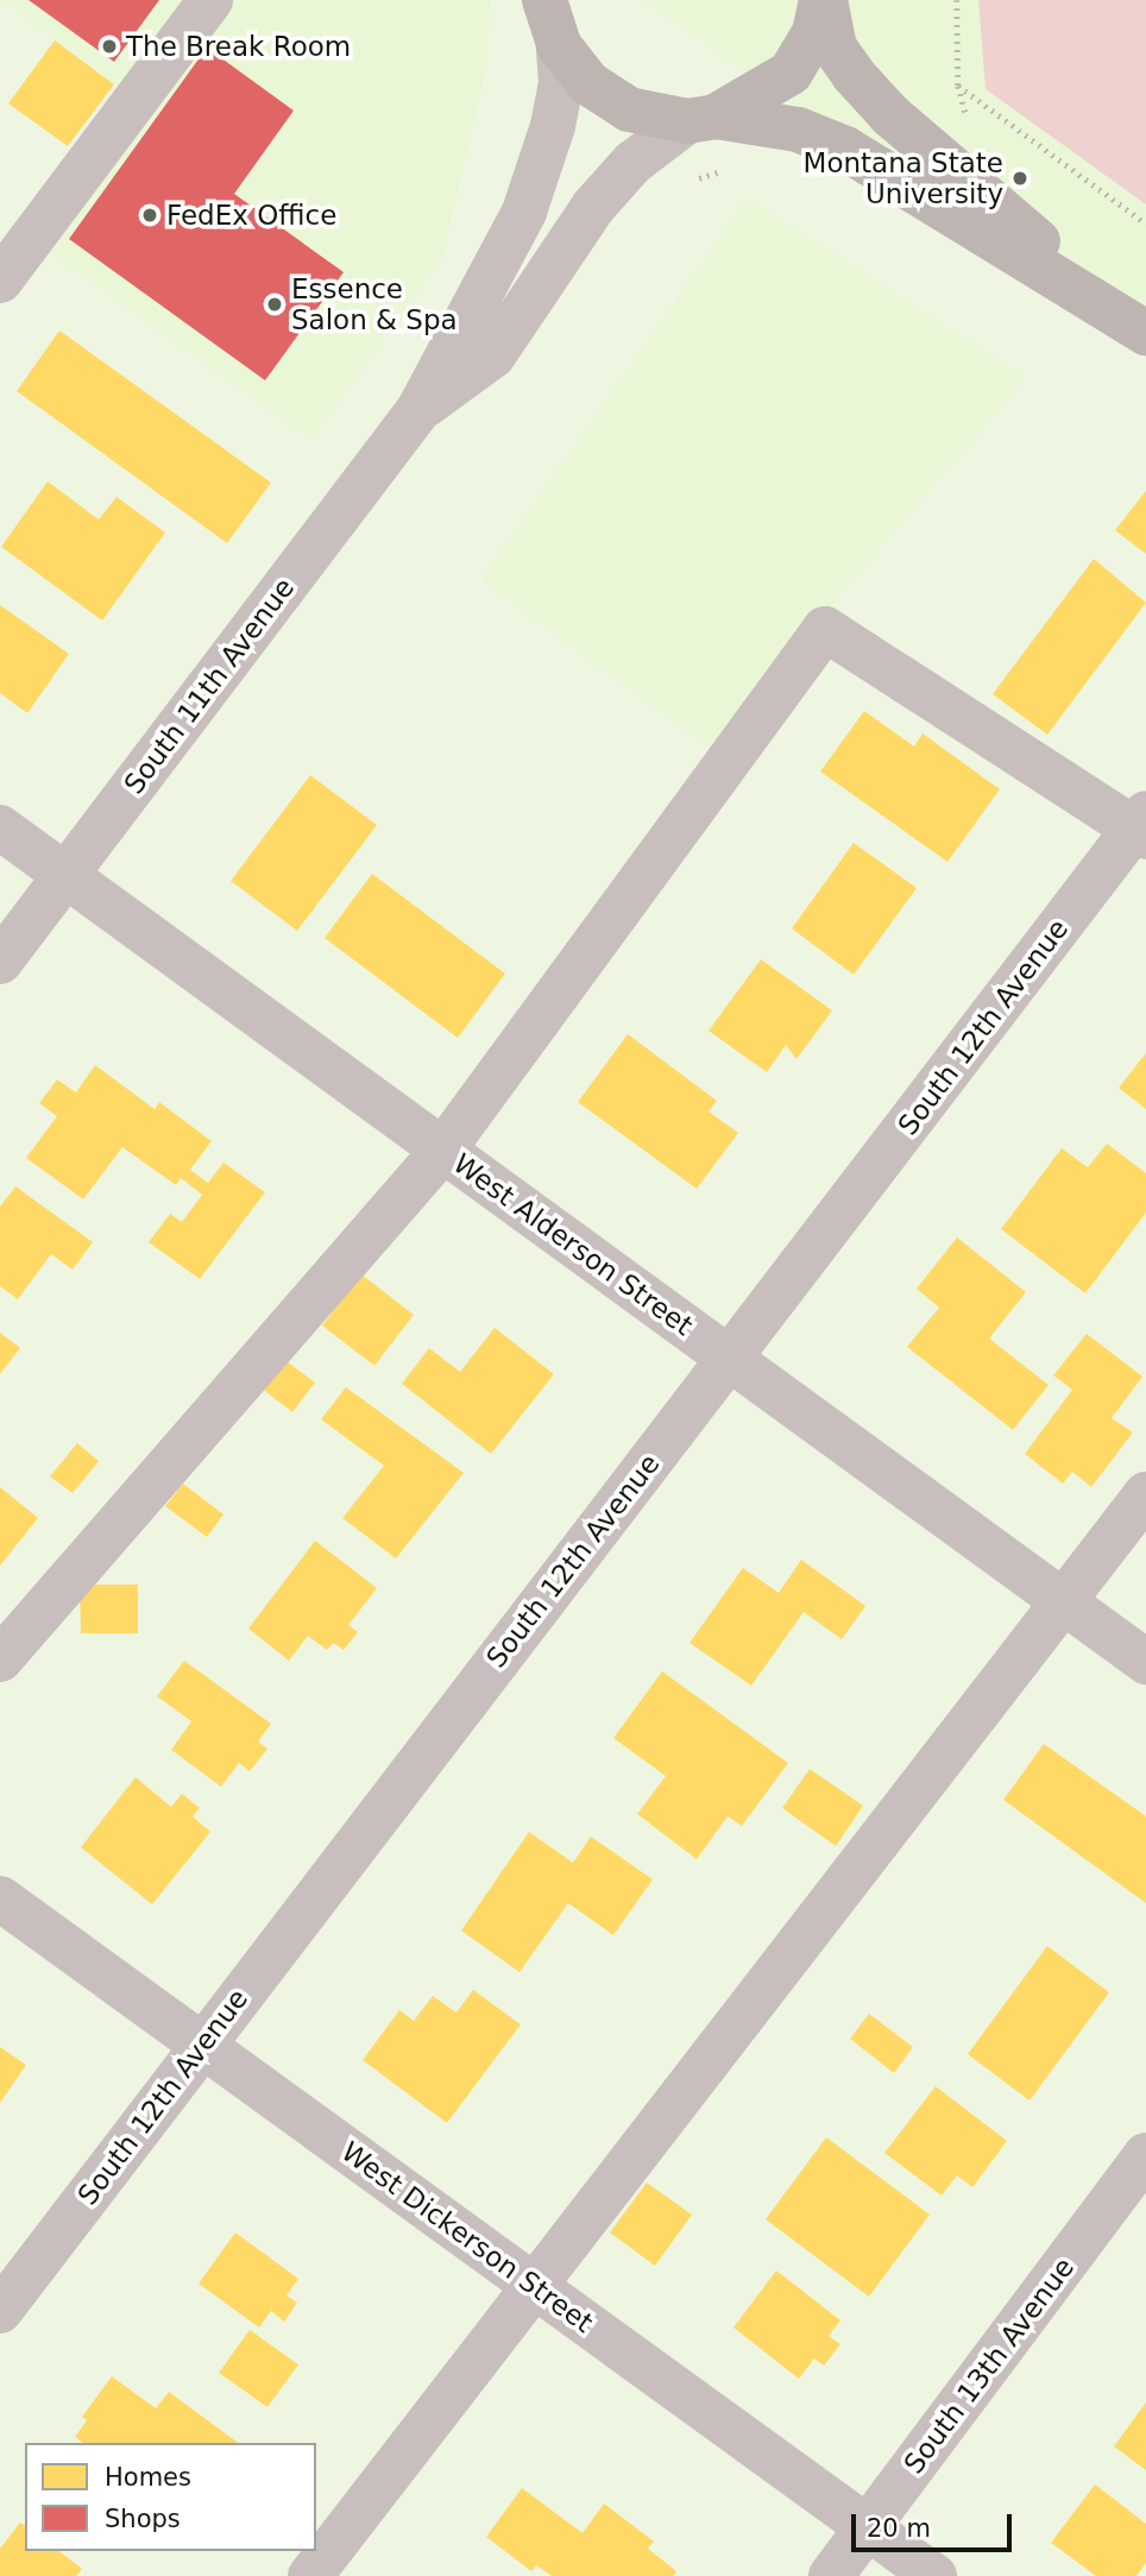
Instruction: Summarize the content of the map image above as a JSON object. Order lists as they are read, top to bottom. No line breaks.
{"streets":{"street":["South 11th Avenue","South 12th Avenue","West Alderson Street","West Dickerson Street","South 13th Avenue"]},"crossings":[["South 11th Avenue","West Alderson Street"],["South 12th Avenue","West Alderson Street"],["South 12th Avenue","West Dickerson Street"],["West Dickerson Street","South 13th Avenue"]],"places":["The Break Room","Montana State University","FedEx Office","Essence Salon & Spa"],"legend":["Homes","Shops"],"scale_bar":"20 m"}
